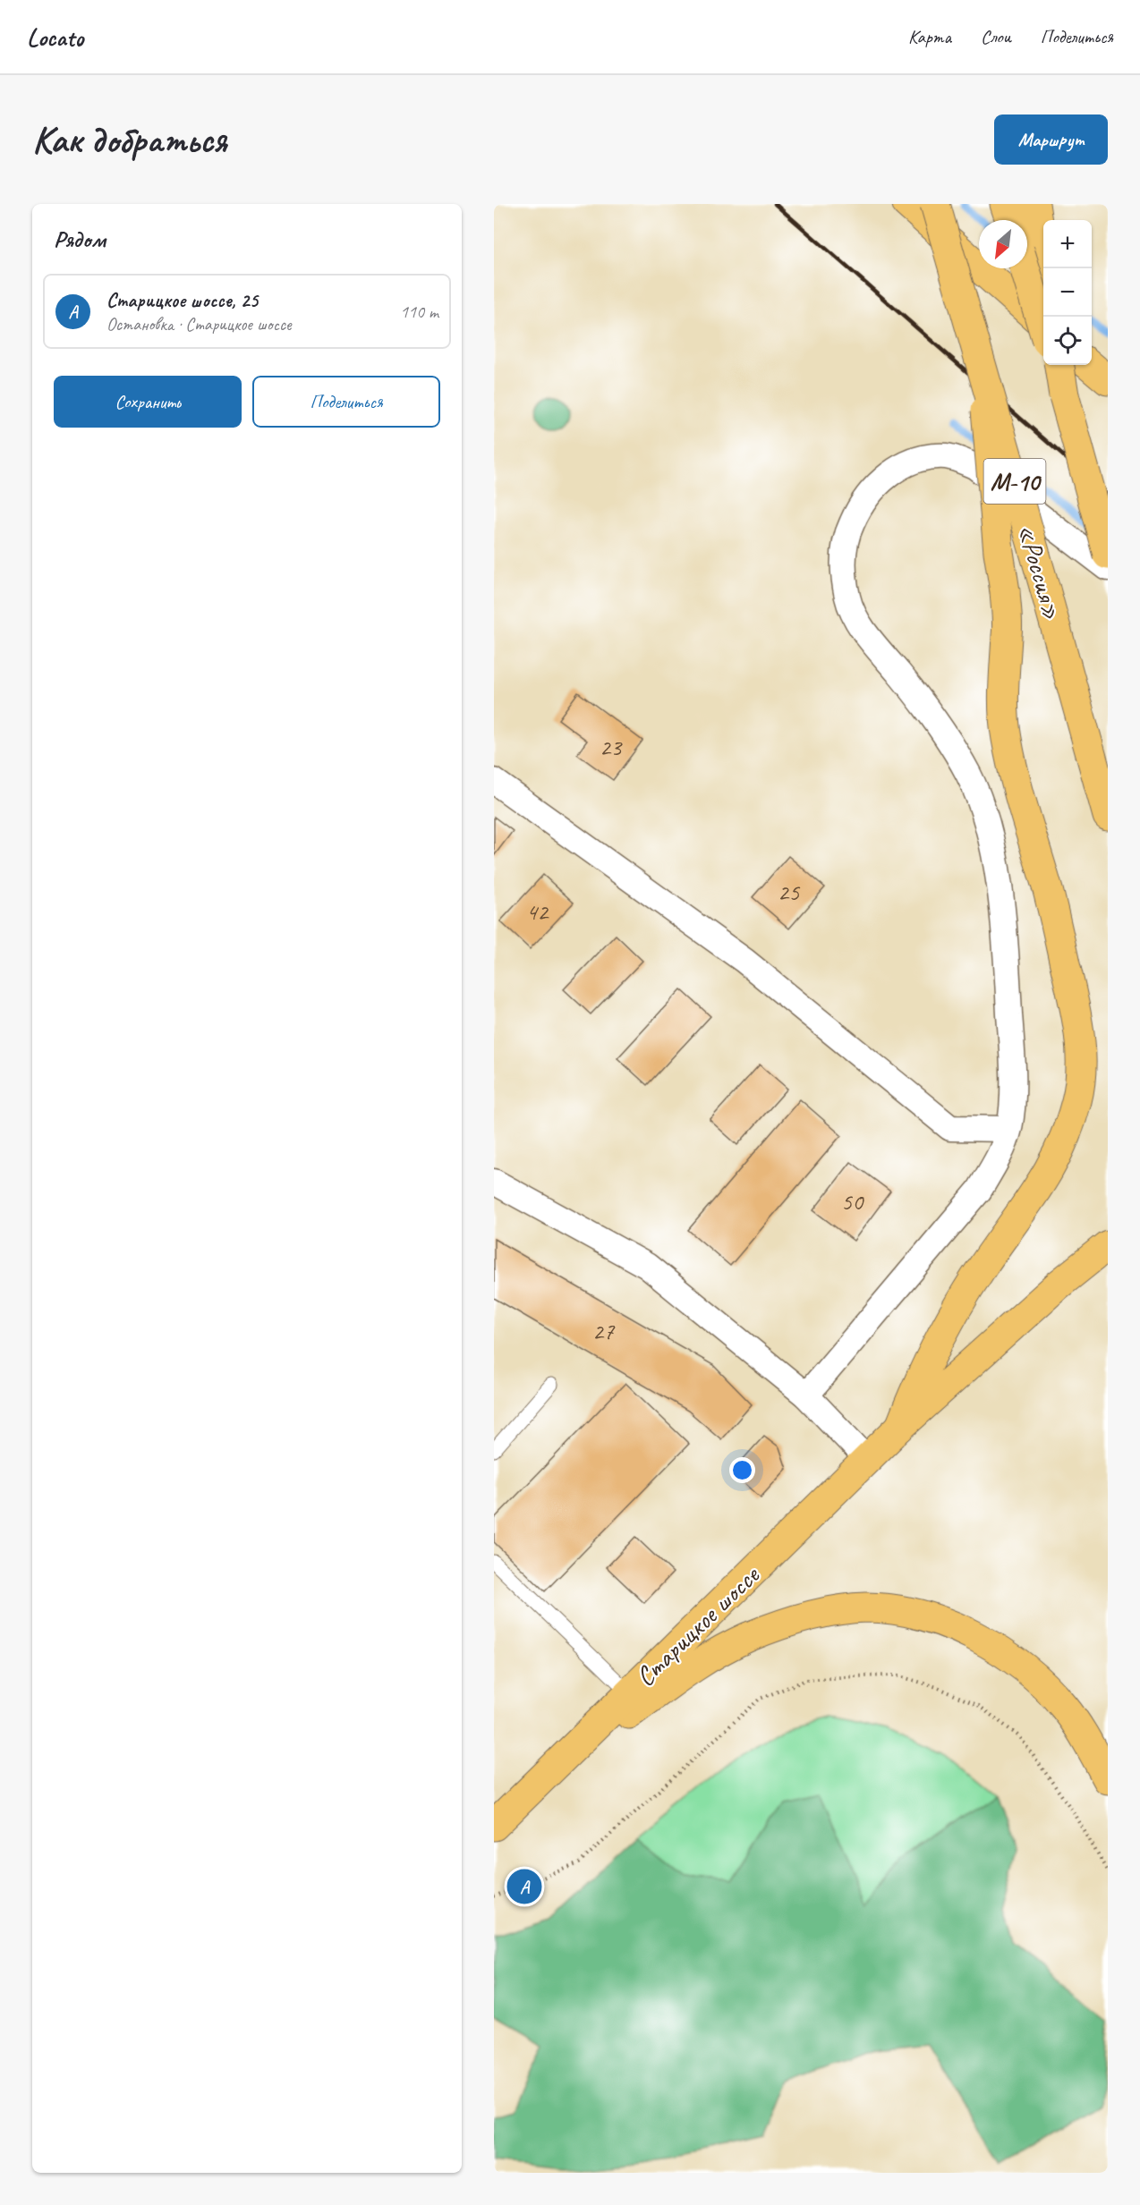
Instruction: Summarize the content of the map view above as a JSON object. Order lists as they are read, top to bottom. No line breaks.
{"streets":{"main road":["М-10","«Россия»","Старицкое шоссе"]},"house_numbers":["23","25","42","50","27"],"north":"bottom left","page":{"header":"Locato","nav":["Карта","Слои","Поделиться"],"buttons":["Маршрут",["Сохранить","Поделиться"]],"title":"Как добраться","heading":"Рядом","map_buttons":["+","−"],"list":[{"mark":"A","name":"Старицкое шоссе, 25","note":"Остановка · Старицкое шоссе","value":"110 m"}],"pins":"A"}}
